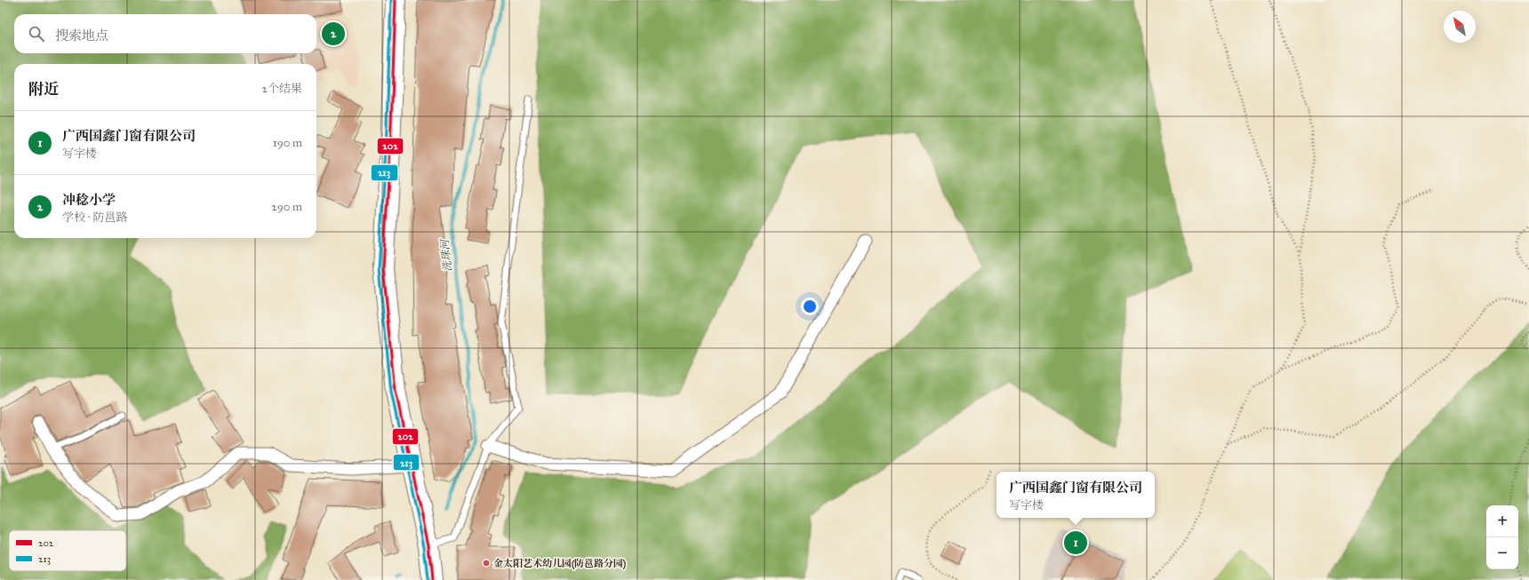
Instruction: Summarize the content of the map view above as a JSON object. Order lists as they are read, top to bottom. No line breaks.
{"water":["洗珠河"],"places":["金太阳艺术幼儿园(防邕路分园)"],"lines":["transit line 202","transit line 213"],"legend":["202","213"],"north":"top left","page":{"search":"搜索地点","pins":["2","1"],"heading":["附近","2个结果"],"list":[{"mark":"1","name":"广西国鑫门窗有限公司","note":"写字楼","value":"190 m"},{"mark":"2","name":"冲稔小学","note":"学校 · 防邕路","value":"290 m"}],"popup":["广西国鑫门窗有限公司","写字楼"],"map_buttons":["+","−"]}}
